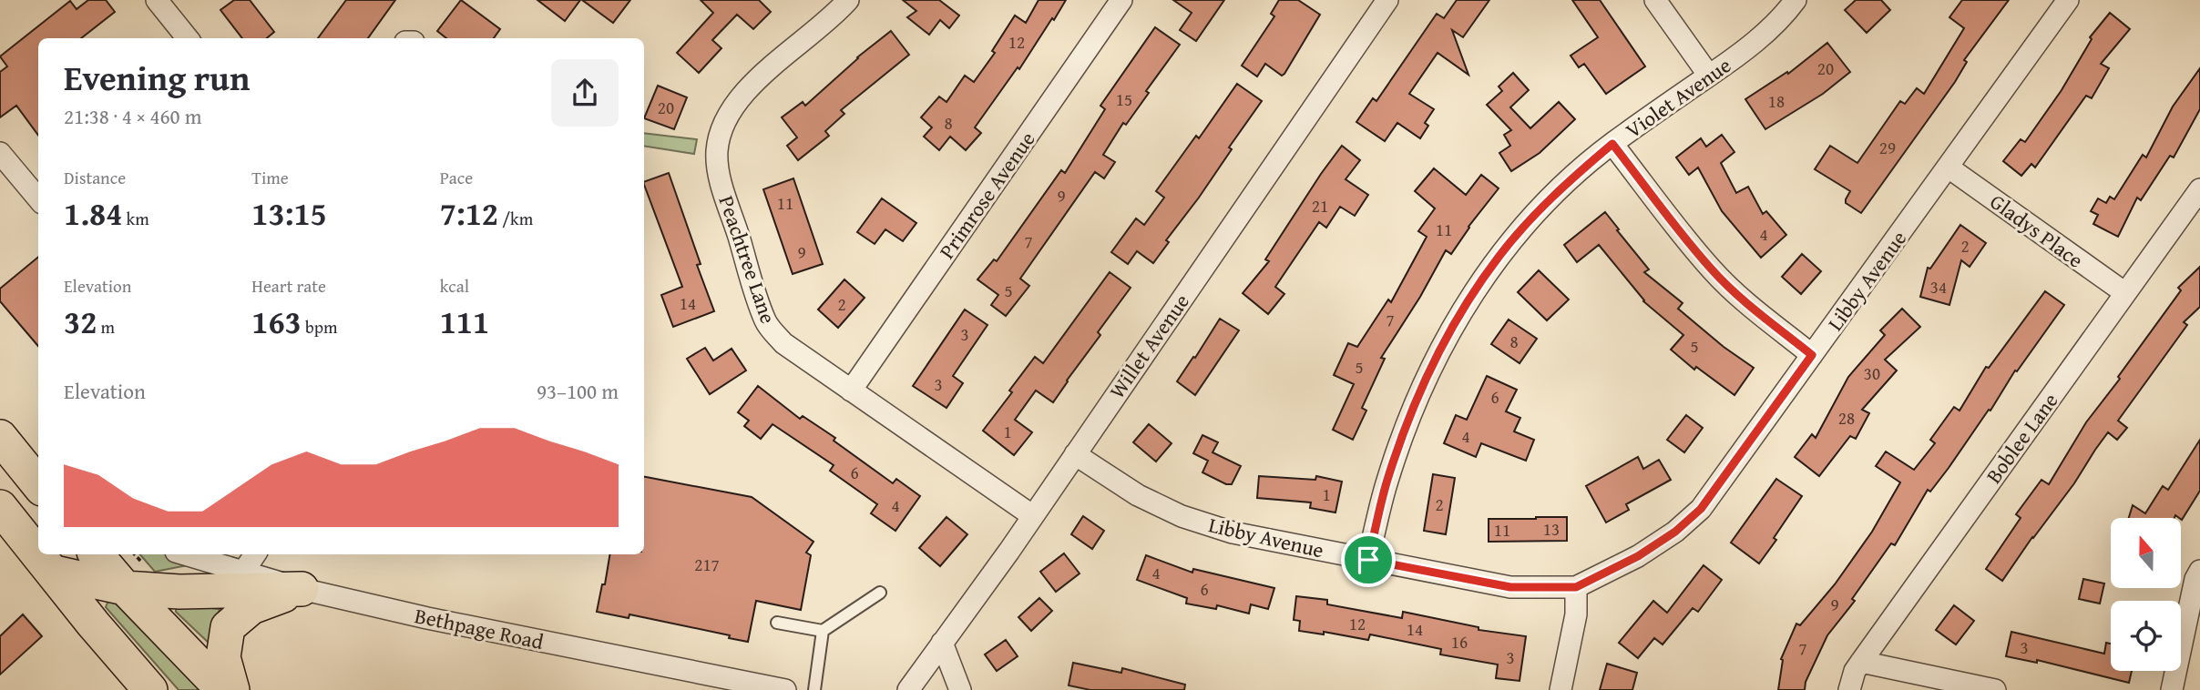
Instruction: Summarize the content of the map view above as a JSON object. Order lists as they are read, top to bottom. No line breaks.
{"streets":{"street":["Violet Avenue","Primrose Avenue","Gladys Place","Peachtree Lane","Libby Avenue","Willet Avenue","Boblee Lane","Bethpage Road"]},"crossings":[["Violet Avenue","Libby Avenue"],["Primrose Avenue","Peachtree Lane"],["Gladys Place","Libby Avenue"],["Gladys Place","Boblee Lane"],["Peachtree Lane","Willet Avenue"],["Libby Avenue","Willet Avenue"]],"house_numbers":["12","20","15","18","20","8","29","9","11","21","11","4","7","2","9","34","5","14","2","7","3","8","5","5","30","3","6","28","1","4","6","1","2","4","13","11","217","4","6","9","12","14","16","3","7","3"],"north":"top","page":{"heading":["Evening run","21:38 · 4 × 460 m"],"stats":[["Distance","1.84 km"],["Time","13:15"],["Pace","7:12 /km"],["Elevation","32 m"],["Heart rate","163 bpm"],["kcal","111"]],"chart":["Elevation","93–100 m"]}}
